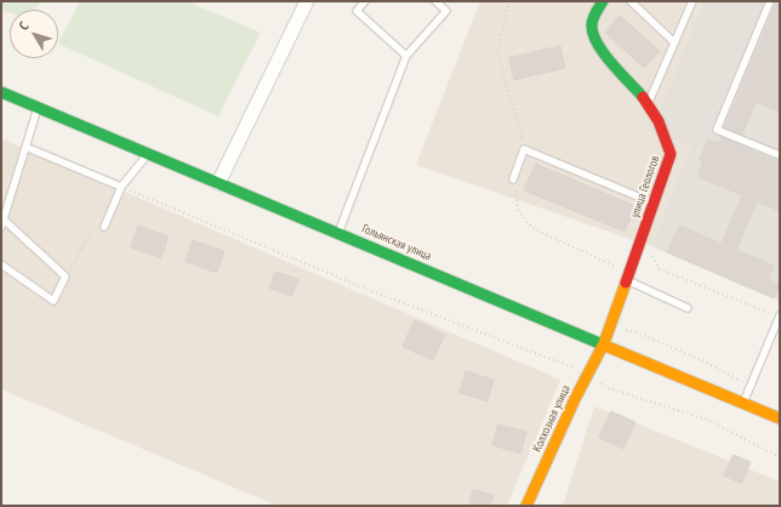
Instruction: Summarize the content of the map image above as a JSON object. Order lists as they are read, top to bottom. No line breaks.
{"streets":{"main road":["улица Геологов","Гольянская улица","Колхозная улица"]},"crossings":[["улица Геологов","Гольянская улица"],["улица Геологов","Колхозная улица"],["Гольянская улица","Колхозная улица"]],"north":"top left"}
